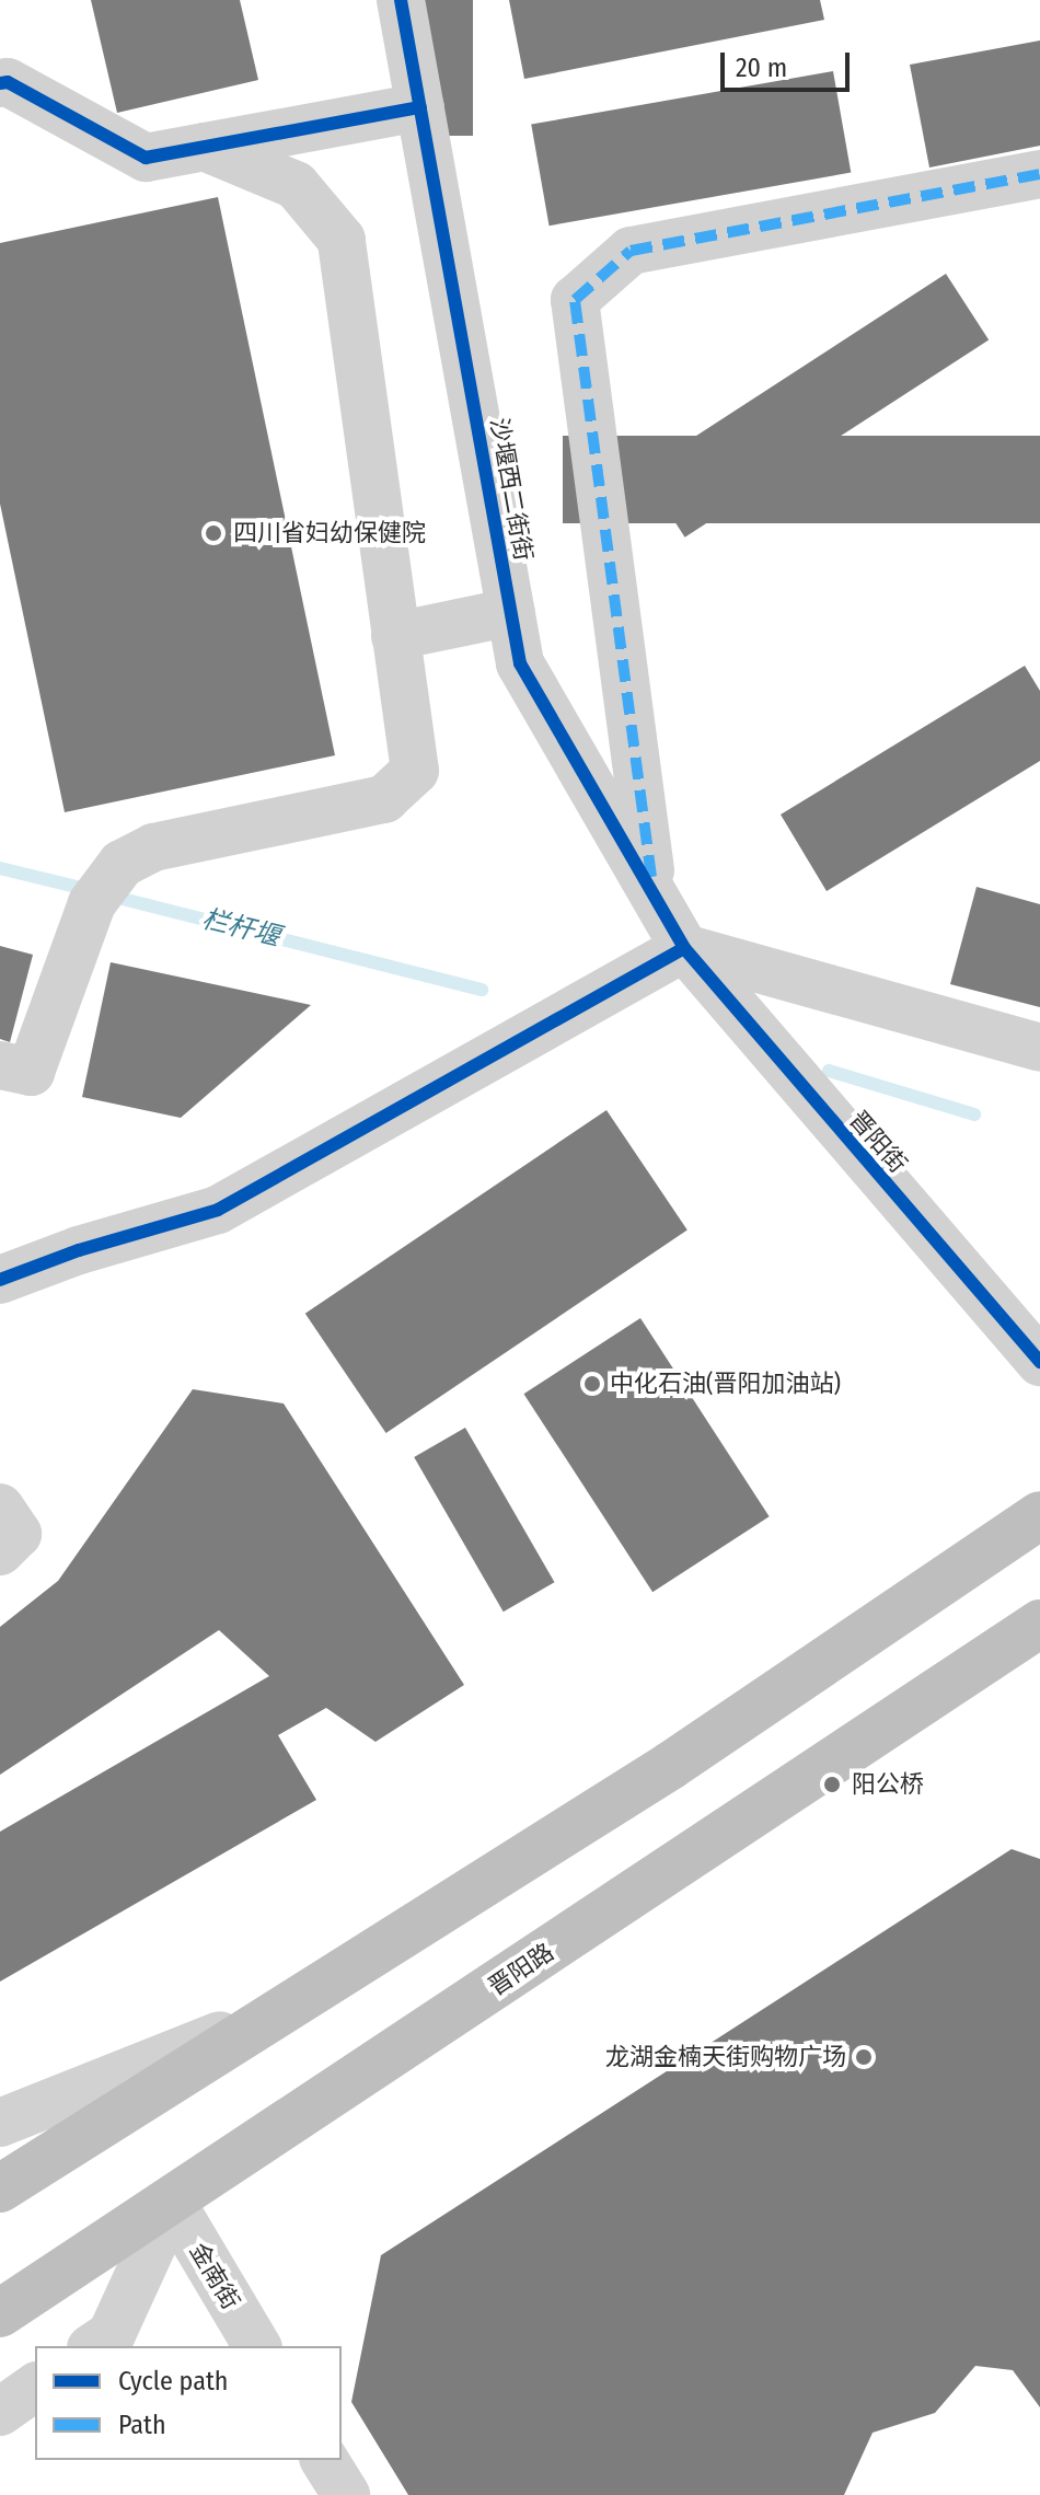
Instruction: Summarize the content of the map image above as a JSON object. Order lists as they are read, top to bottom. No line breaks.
{"streets":{"highway":["晋阳路"],"street":["沙堰西二街街","晋阳街","金南街"]},"crossings":[["沙堰西二街街","晋阳街"],["晋阳路","金南街"]],"water":["栏杆堰"],"places":["四川省妇幼保健院","中化石油(晋阳加油站)","阳公桥","龙湖金楠天街购物广场"],"legend":["Cycle path","Path"],"scale_bar":"20 m"}
